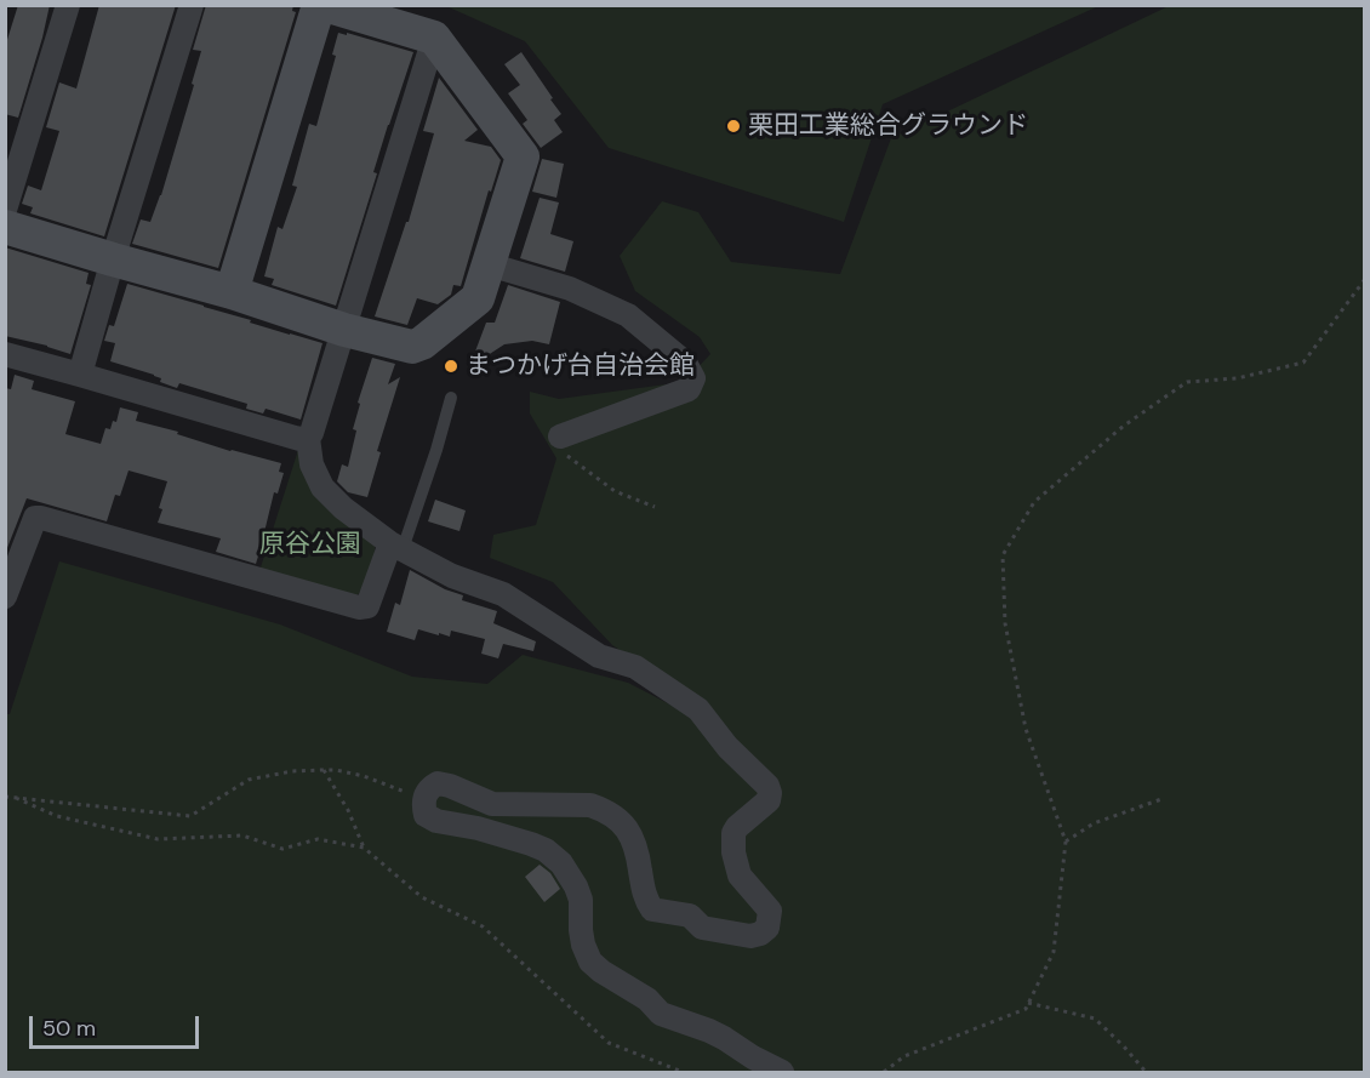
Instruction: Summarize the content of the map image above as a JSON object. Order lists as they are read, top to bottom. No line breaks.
{"parks":["原谷公園"],"places":["栗田工業総合グラウンド","まつかげ台自治会館"],"scale_bar":"50 m"}
